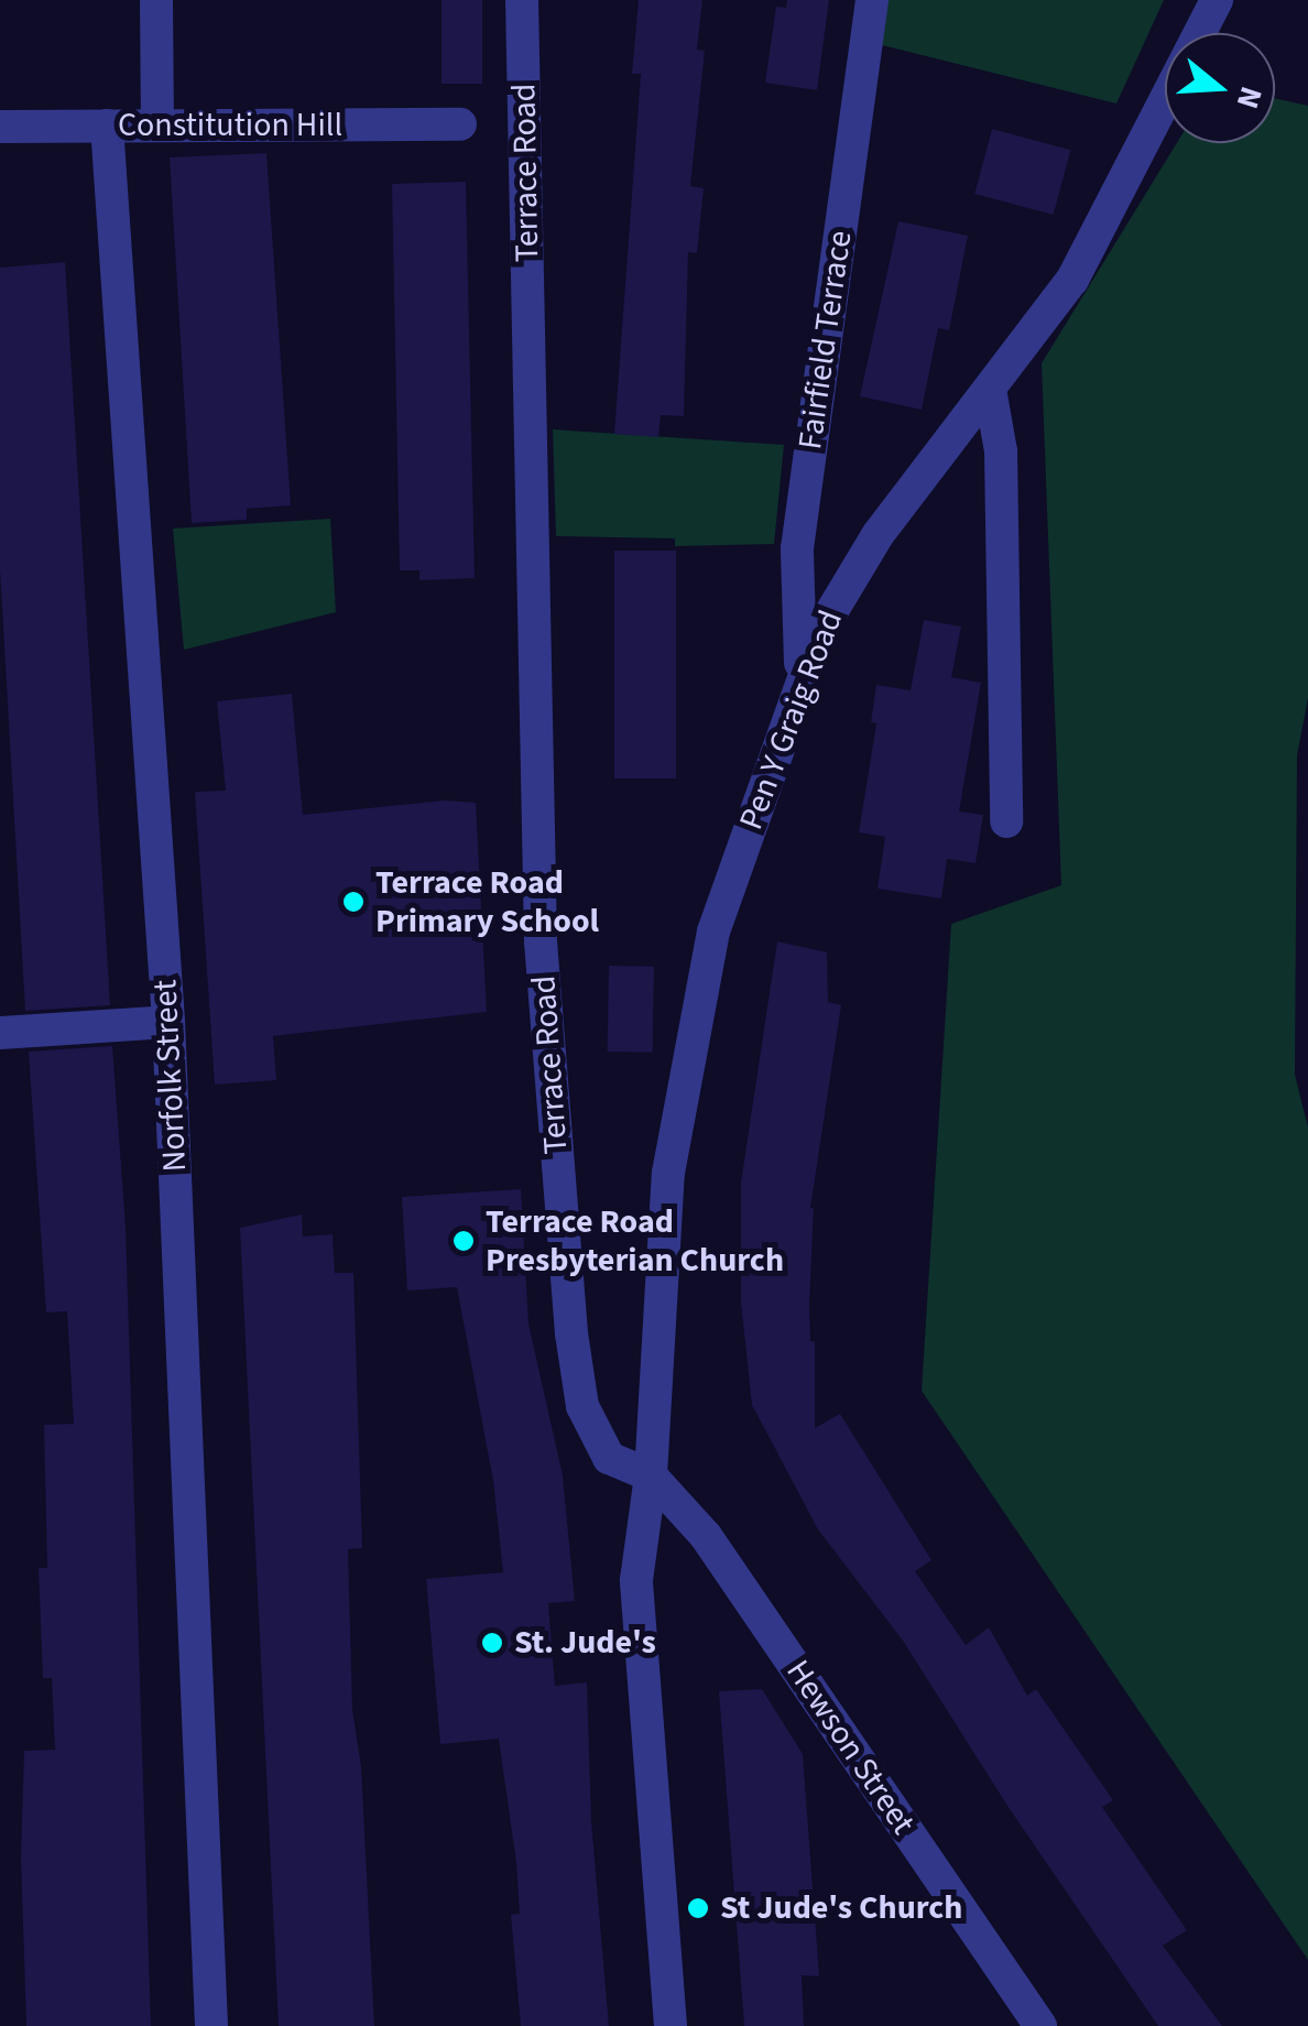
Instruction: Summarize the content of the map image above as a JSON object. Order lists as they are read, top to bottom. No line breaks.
{"streets":{"street":["Constitution Hill","Terrace Road","Fairfield Terrace","Pen Y Graig Road","Norfolk Street","Hewson Street"]},"crossings":[["Constitution Hill","Norfolk Street"],["Terrace Road","Pen Y Graig Road"],["Terrace Road","Hewson Street"],["Fairfield Terrace","Pen Y Graig Road"],["Pen Y Graig Road","Hewson Street"]],"places":["Terrace Road Primary School","Terrace Road Presbyterian Church","St. Jude's","St Jude's Church"],"north":"right"}
